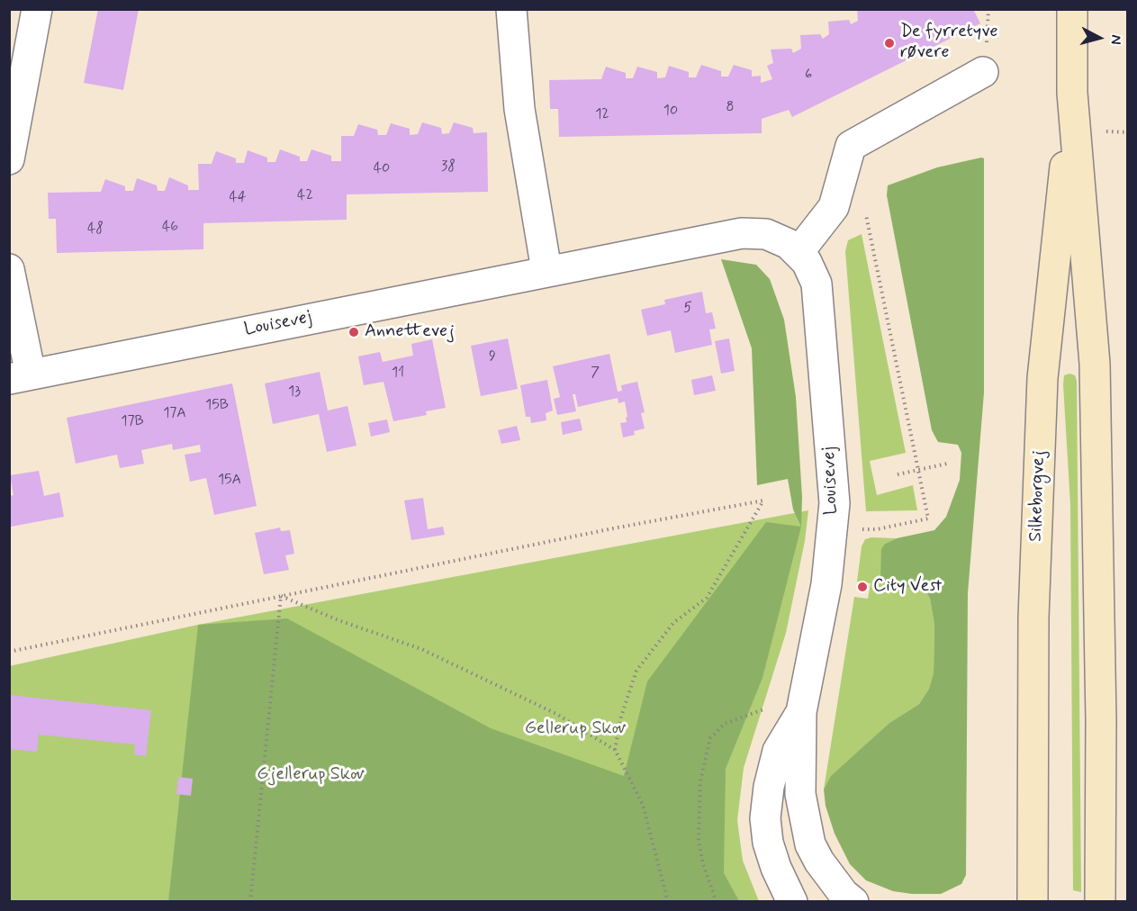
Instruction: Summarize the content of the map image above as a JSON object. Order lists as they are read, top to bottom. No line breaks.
{"streets":{"main road":["Silkeborgvej"],"street":["Louisevej"]},"parks":["Gellerup Skov","Gjellerup Skov"],"places":["De fyrretyve røvere","Annettevej","City Vest"],"house_numbers":["6","8","10","12","38","40","42","44","46","48","5","9","11","7","13","15B","17A","17B","15A"],"north":"right"}
